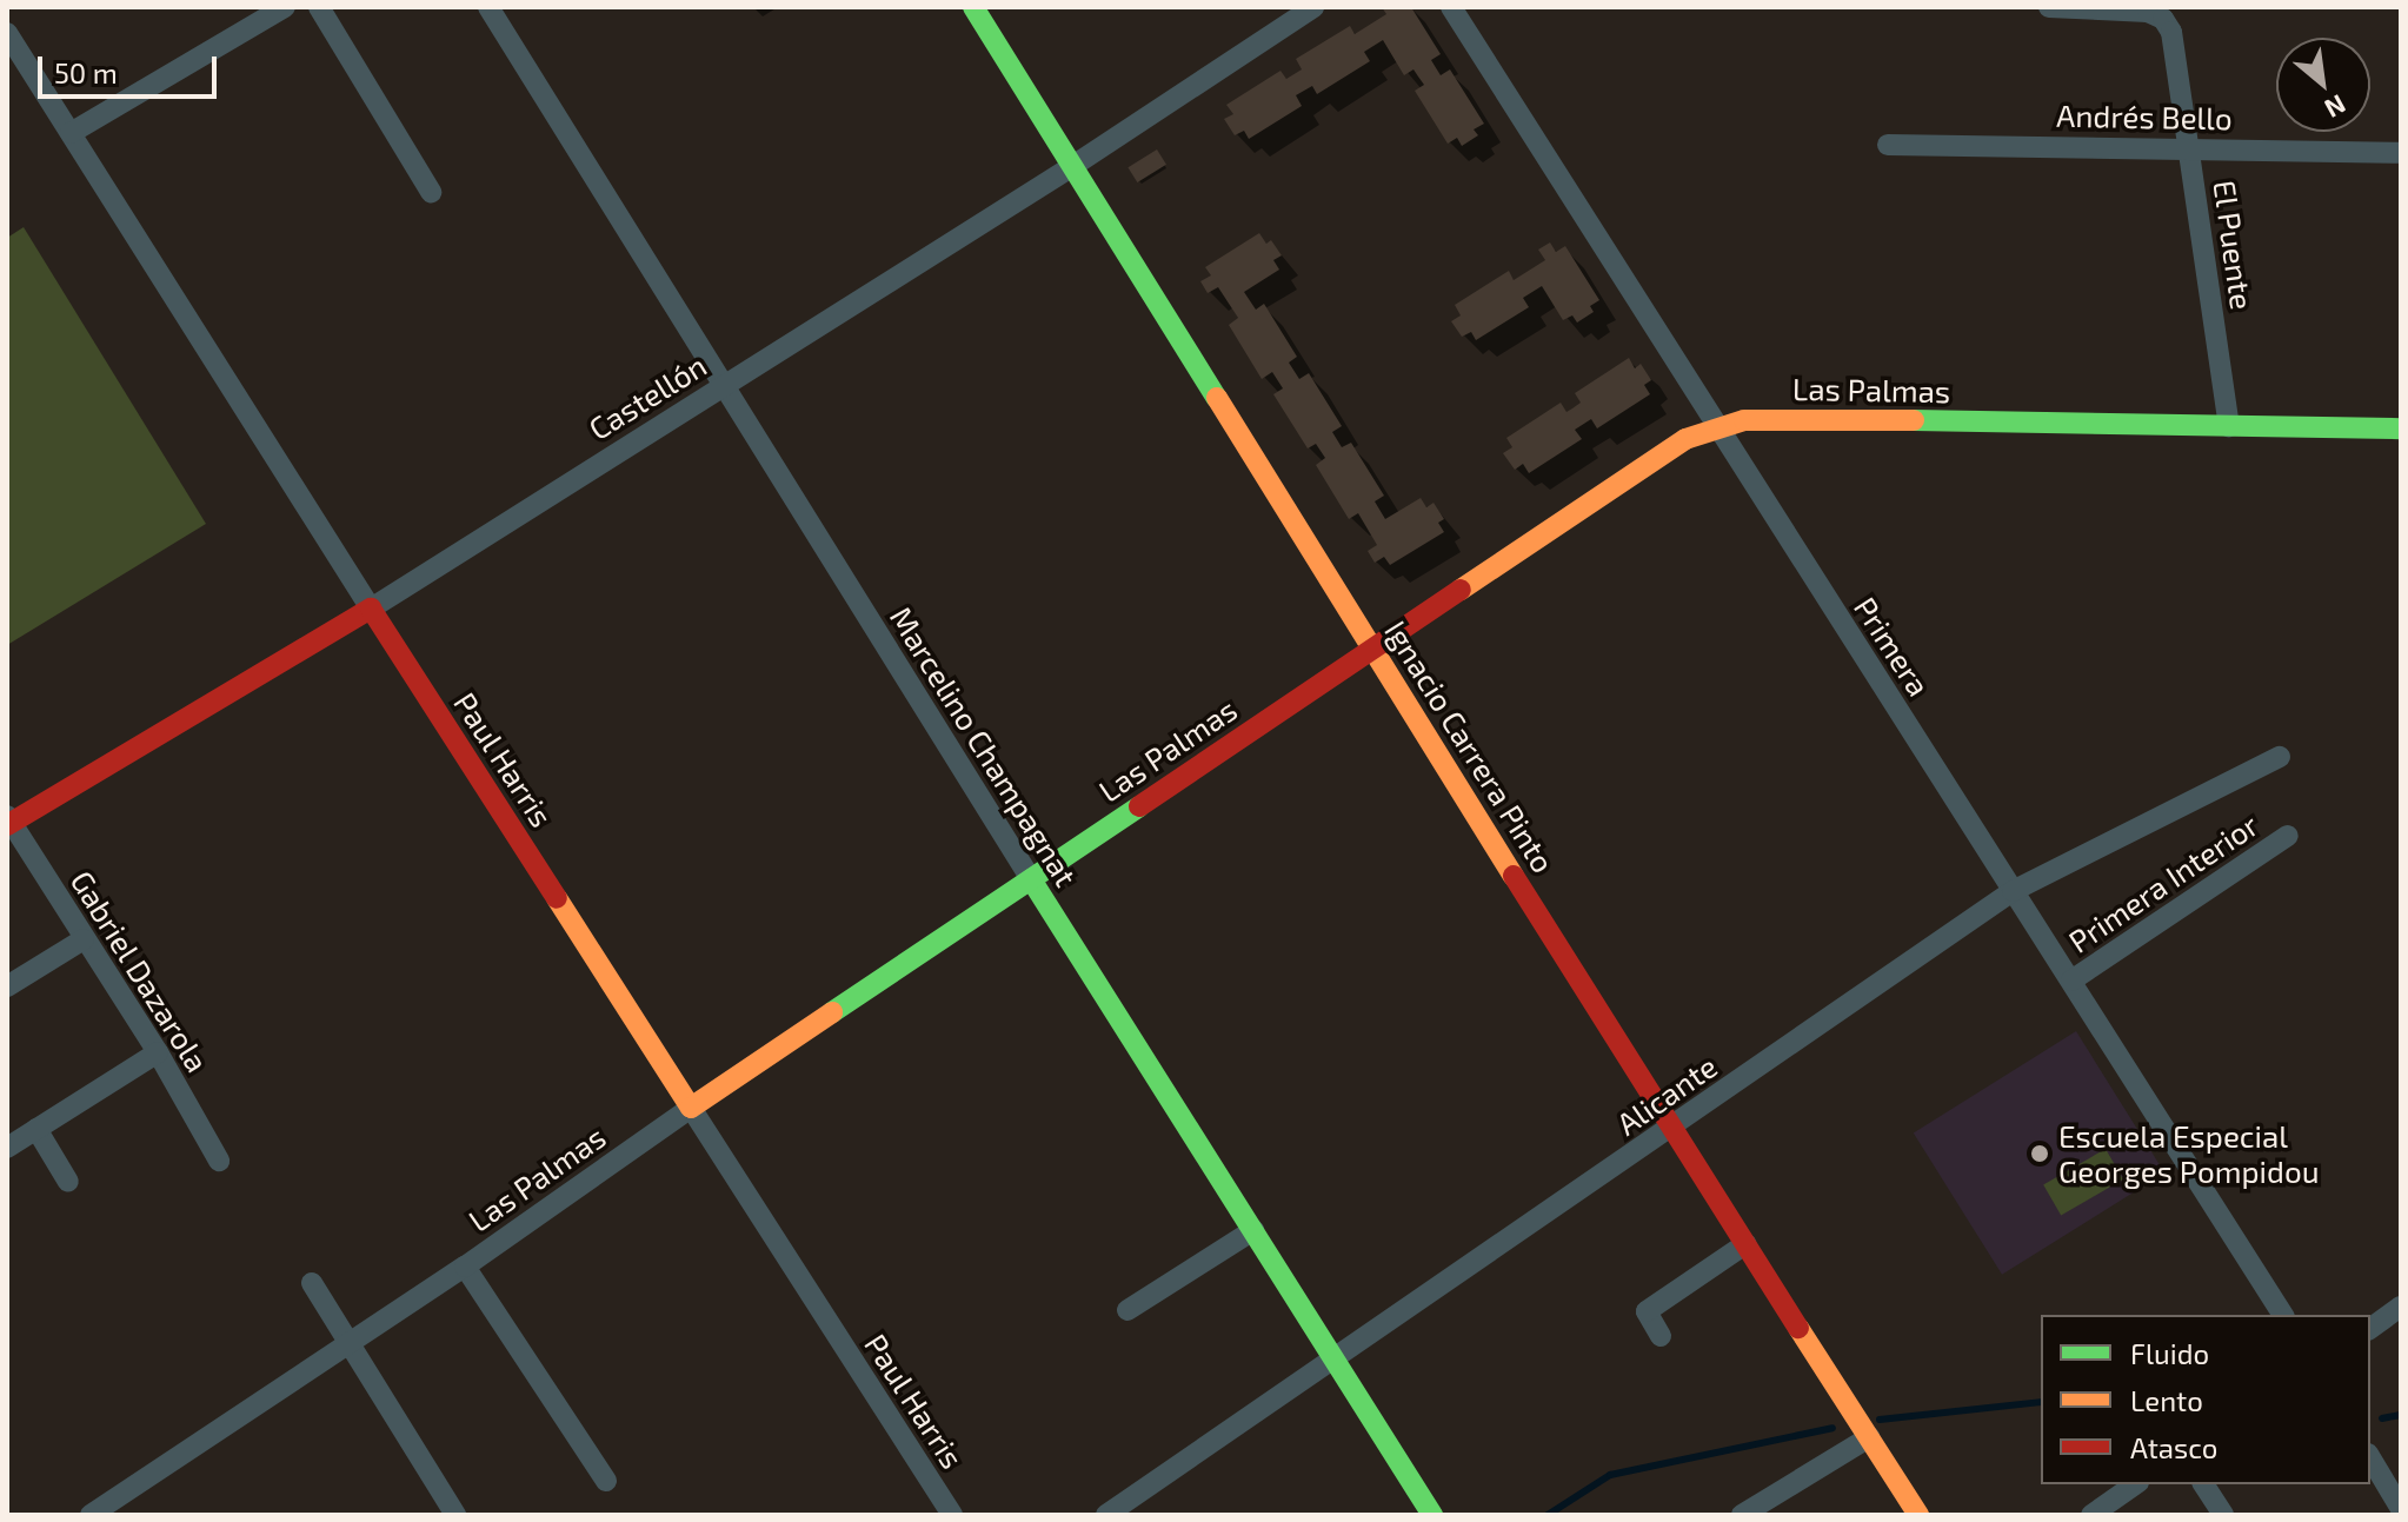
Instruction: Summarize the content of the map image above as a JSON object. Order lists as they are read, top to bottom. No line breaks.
{"streets":{"main road":["Las Palmas","Castellón","Marcelino Champagnat","Ignacio Carrera Pinto","Paul Harris"],"street":["Andrés Bello","El Puente","Primera","Primera Interior","Gabriel Dazarola","Alicante"]},"crossings":[["Andrés Bello","El Puente"],["El Puente","Las Palmas"],["Las Palmas","Primera"],["Las Palmas","Marcelino Champagnat"],["Las Palmas","Ignacio Carrera Pinto"],["Las Palmas","Paul Harris"],["Castellón","Marcelino Champagnat"],["Castellón","Ignacio Carrera Pinto"],["Castellón","Paul Harris"],["Castellón","Gabriel Dazarola"],["Primera","Primera Interior"],["Primera","Alicante"],["Marcelino Champagnat","Alicante"],["Ignacio Carrera Pinto","Alicante"]],"places":["Escuela Especial Georges Pompidou"],"legend":["Fluido","Lento","Atasco"],"scale_bar":"50 m","north":"bottom right"}
